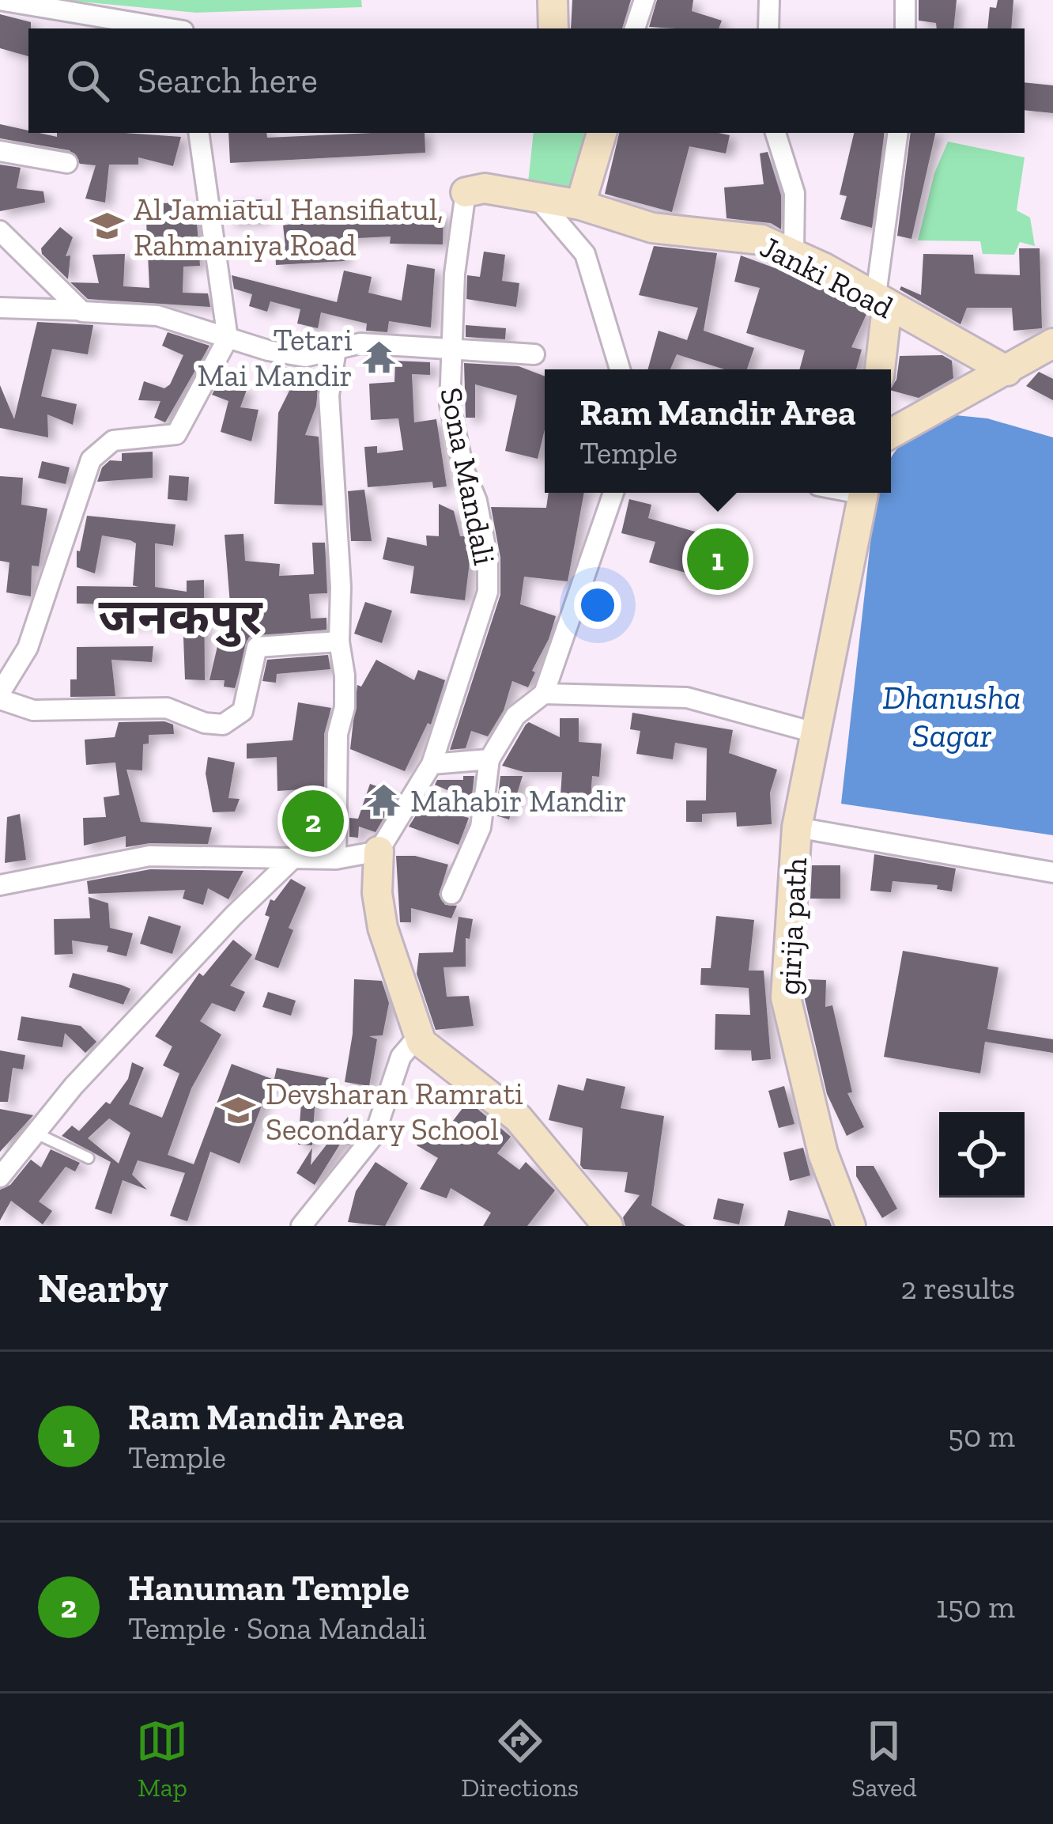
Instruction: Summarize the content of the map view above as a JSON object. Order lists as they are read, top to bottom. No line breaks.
{"streets":{"street":["Janki Road","Sona Mandali","girija path"]},"crossings":[["Janki Road","Sona Mandali"]],"districts":["जनकपुर"],"water":["Dhanusha Sagar"],"places":{"school or university":["Al Jamiatul Hansifiatul, Rahmaniya Road","Devsharan Ramrati Secondary School"],"temple":["Tetari Mai Mandir","Mahabir Mandir"]},"page":{"search":"Search here","popup":["Ram Mandir Area","Temple"],"pins":["1","2"],"heading":["Nearby","2 results"],"list":[{"mark":"1","name":"Ram Mandir Area","note":"Temple","value":"50 m"},{"mark":"2","name":"Hanuman Temple","note":"Temple · Sona Mandali","value":"150 m"}],"nav":["Map","Directions","Saved"]}}
